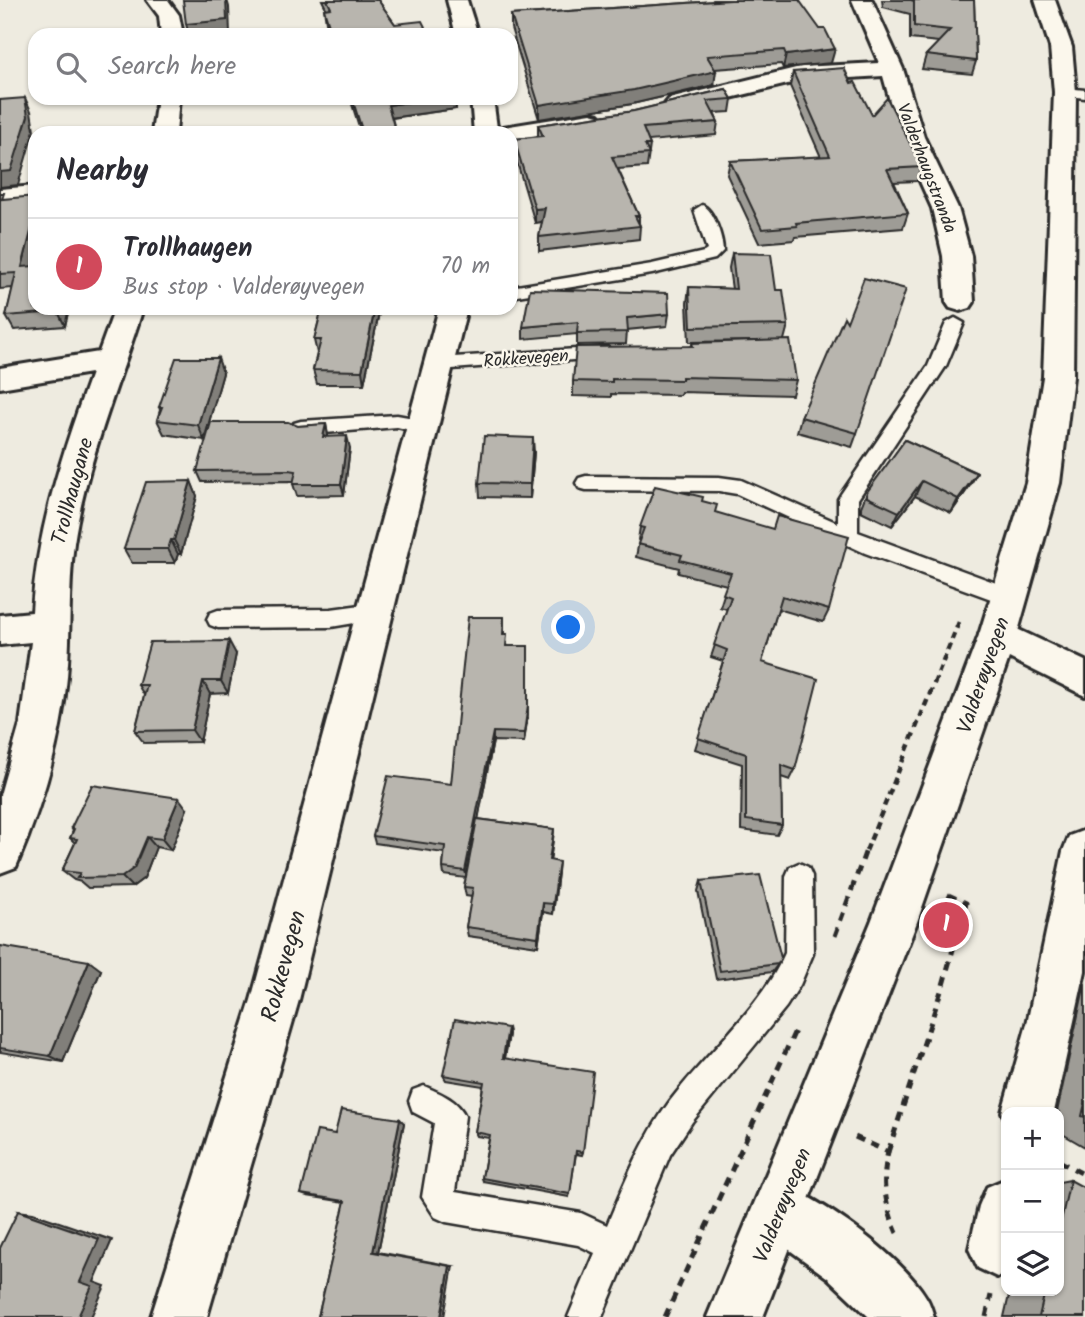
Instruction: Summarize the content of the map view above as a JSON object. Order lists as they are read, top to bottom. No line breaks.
{"streets":{"street":["Valderhaugstranda","Rokkevegen","Trollhaugane","Valderøyvegen"]},"page":{"search":"Search here","heading":"Nearby","list":[{"mark":"1","name":"Trollhaugen","note":"Bus stop · Valderøyvegen","value":"70 m"}],"pins":"1","map_buttons":["+","−"]}}
